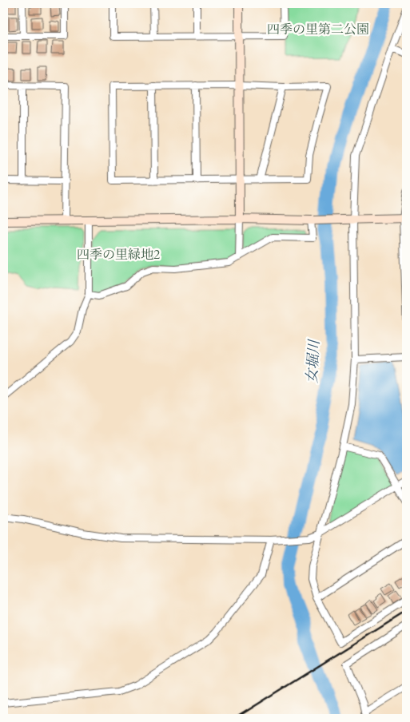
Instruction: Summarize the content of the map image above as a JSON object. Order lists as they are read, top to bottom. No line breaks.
{"water":["女堀川"],"parks":["四季の里第二公園","四季の里緑地2"]}
